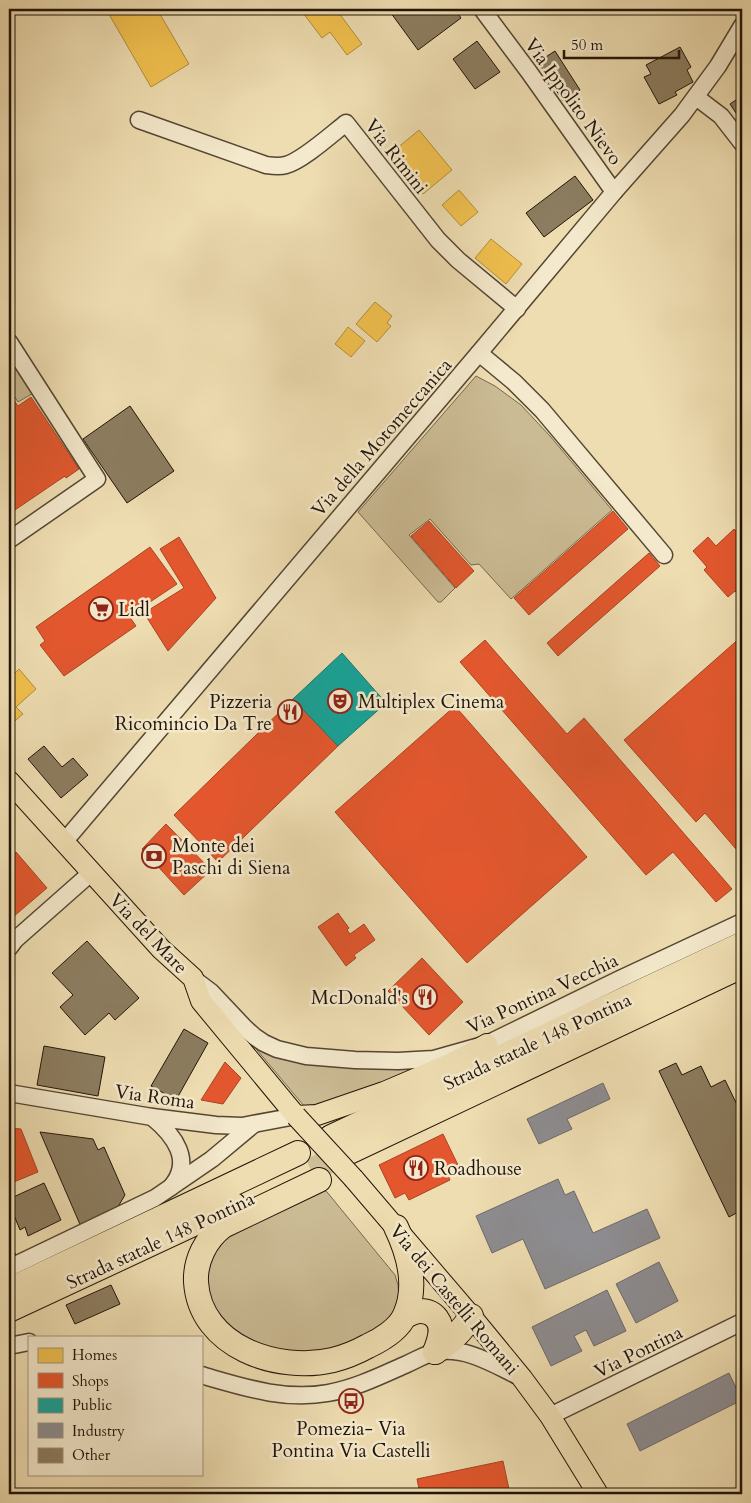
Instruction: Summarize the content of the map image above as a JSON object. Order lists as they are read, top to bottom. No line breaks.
{"streets":{"highway":["Strada statale 148 Pontina"],"main road":["Via del Mare","Via dei Castelli Romani"],"street":["Via Ippolito Nievo","Via Rimini","Via della Motomeccanica","Via Pontina Vecchia","Via Roma","Via Pontina"]},"crossings":[["Via Ippolito Nievo","Via della Motomeccanica"],["Via Rimini","Via della Motomeccanica"],["Via della Motomeccanica","Via del Mare"],["Via del Mare","Via Pontina Vecchia"],["Via del Mare","Via Roma"],["Via del Mare","Via dei Castelli Romani"],["Strada statale 148 Pontina","Via dei Castelli Romani"],["Via Roma","Via dei Castelli Romani"],["Via dei Castelli Romani","Via Pontina"]],"places":{"supermarket":["Lidl"],"theatre":["Multiplex Cinema"],"restaurant":["Pizzeria Ricomincio Da Tre","McDonald's","Roadhouse"],"bank":["Monte dei Paschi di Siena"],"bus stop":["Pomezia- Via Pontina Via Castelli"]},"legend":["Homes","Shops","Public","Industry","Other"],"scale_bar":"50 m"}
